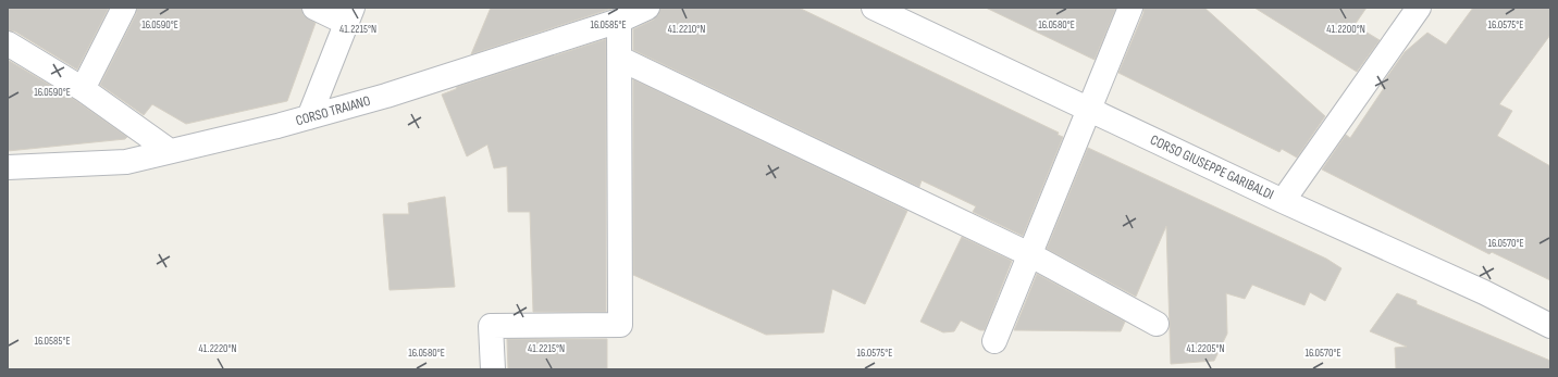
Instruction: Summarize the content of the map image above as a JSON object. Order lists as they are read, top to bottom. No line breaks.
{"streets":{"street":["CORSO TRAIANO","CORSO GIUSEPPE GARIBALDI"]},"coordinates":["16.0590°E","16.0585°E","16.0580°E","16.0575°E","41.2215°N","41.2210°N","41.2200°N","16.0570°E","41.2220°N","41.2205°N"]}
